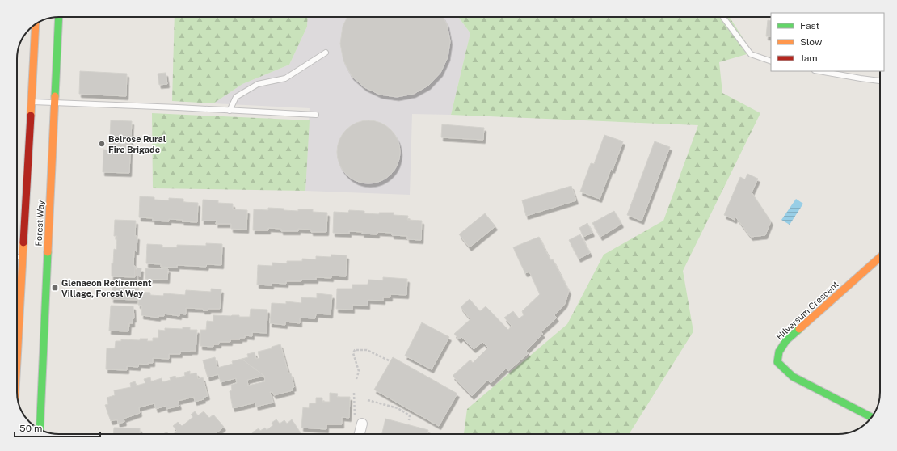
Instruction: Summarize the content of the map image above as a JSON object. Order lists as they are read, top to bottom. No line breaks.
{"streets":{"main road":["Forest Way","Hilversum Crescent"]},"places":{"other":["Belrose Rural Fire Brigade"],"transit":["Glenaeon Retirement Village, Forest Way"]},"legend":["Fast","Slow","Jam"],"scale_bar":"50 m"}
